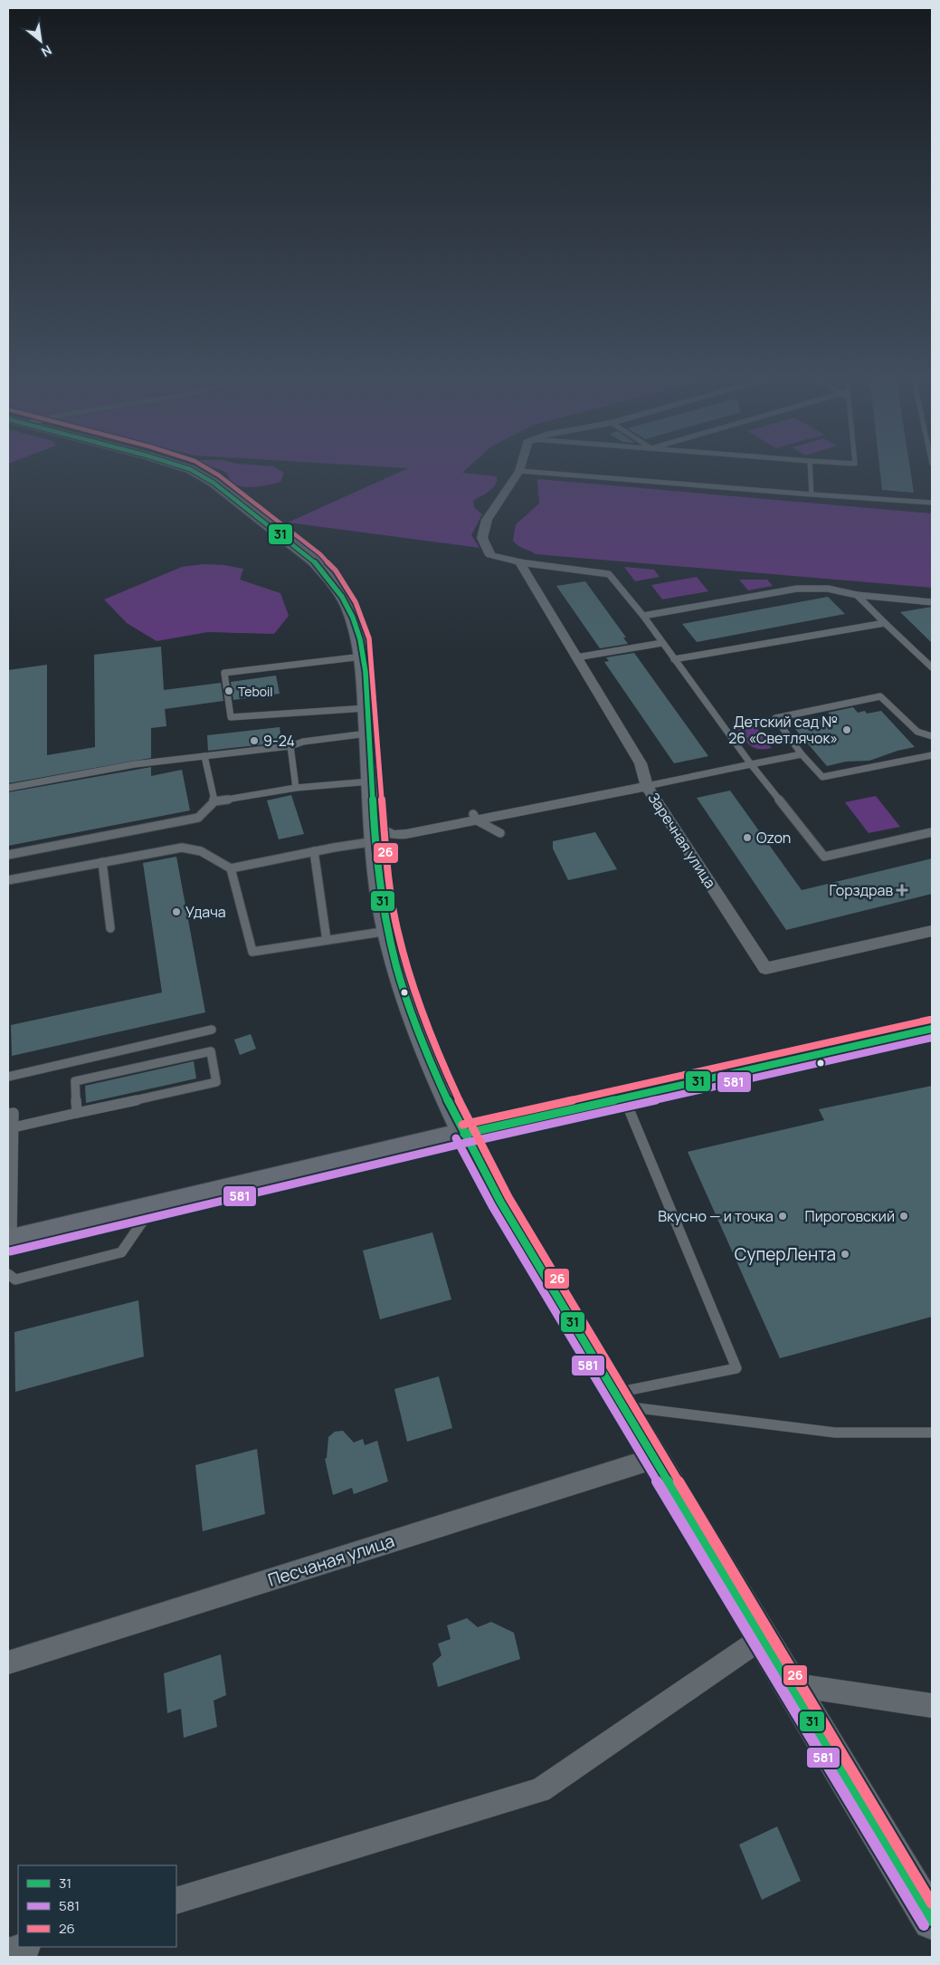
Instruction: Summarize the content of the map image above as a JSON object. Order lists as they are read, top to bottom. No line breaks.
{"streets":{"street":["Заречная улица","Песчаная улица"]},"places":{"other":["Teboil","Детский сад № 26 «Светлячок»","9-24","Ozon","Удача","Вкусно — и точка","Пироговский","СуперЛента"],"health":["Горздрав"]},"lines":["transit line 31","transit line 26","transit line 581"],"legend":["31","581","26"],"north":"bottom right"}
